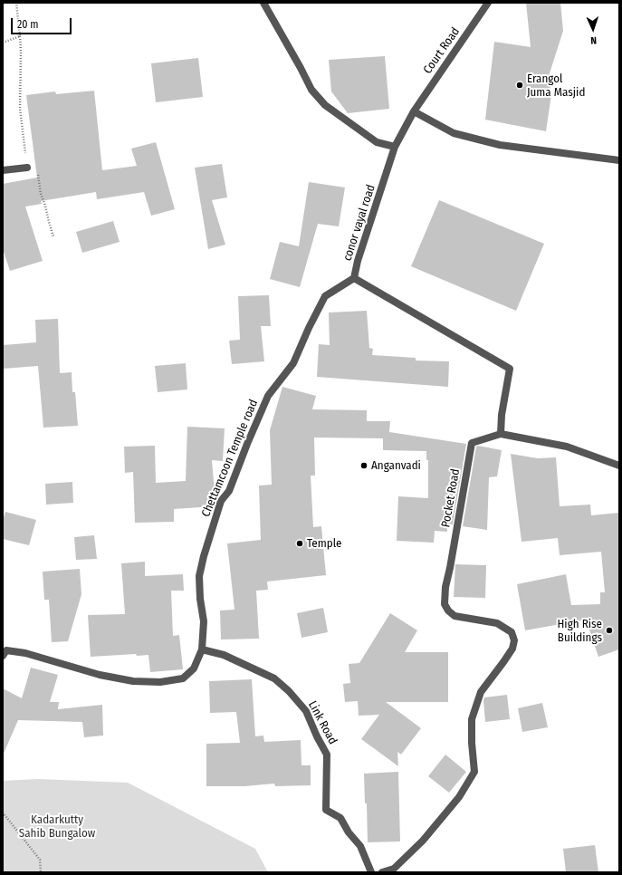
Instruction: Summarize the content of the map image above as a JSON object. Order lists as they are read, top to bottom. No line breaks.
{"streets":{"street":["Court Road","conor vayal road","Chettamcoon Temple road","Pocket Road","Link Road"]},"crossings":[["Court Road","conor vayal road"],["conor vayal road","Chettamcoon Temple road"],["conor vayal road","Pocket Road"],["Chettamcoon Temple road","Link Road"]],"parks":["Kadarkutty Sahib Bungalow"],"places":["Erangol Juma Masjid","Anganvadi","Temple","High Rise Buildings"],"scale_bar":"20 m","north":"bottom"}
